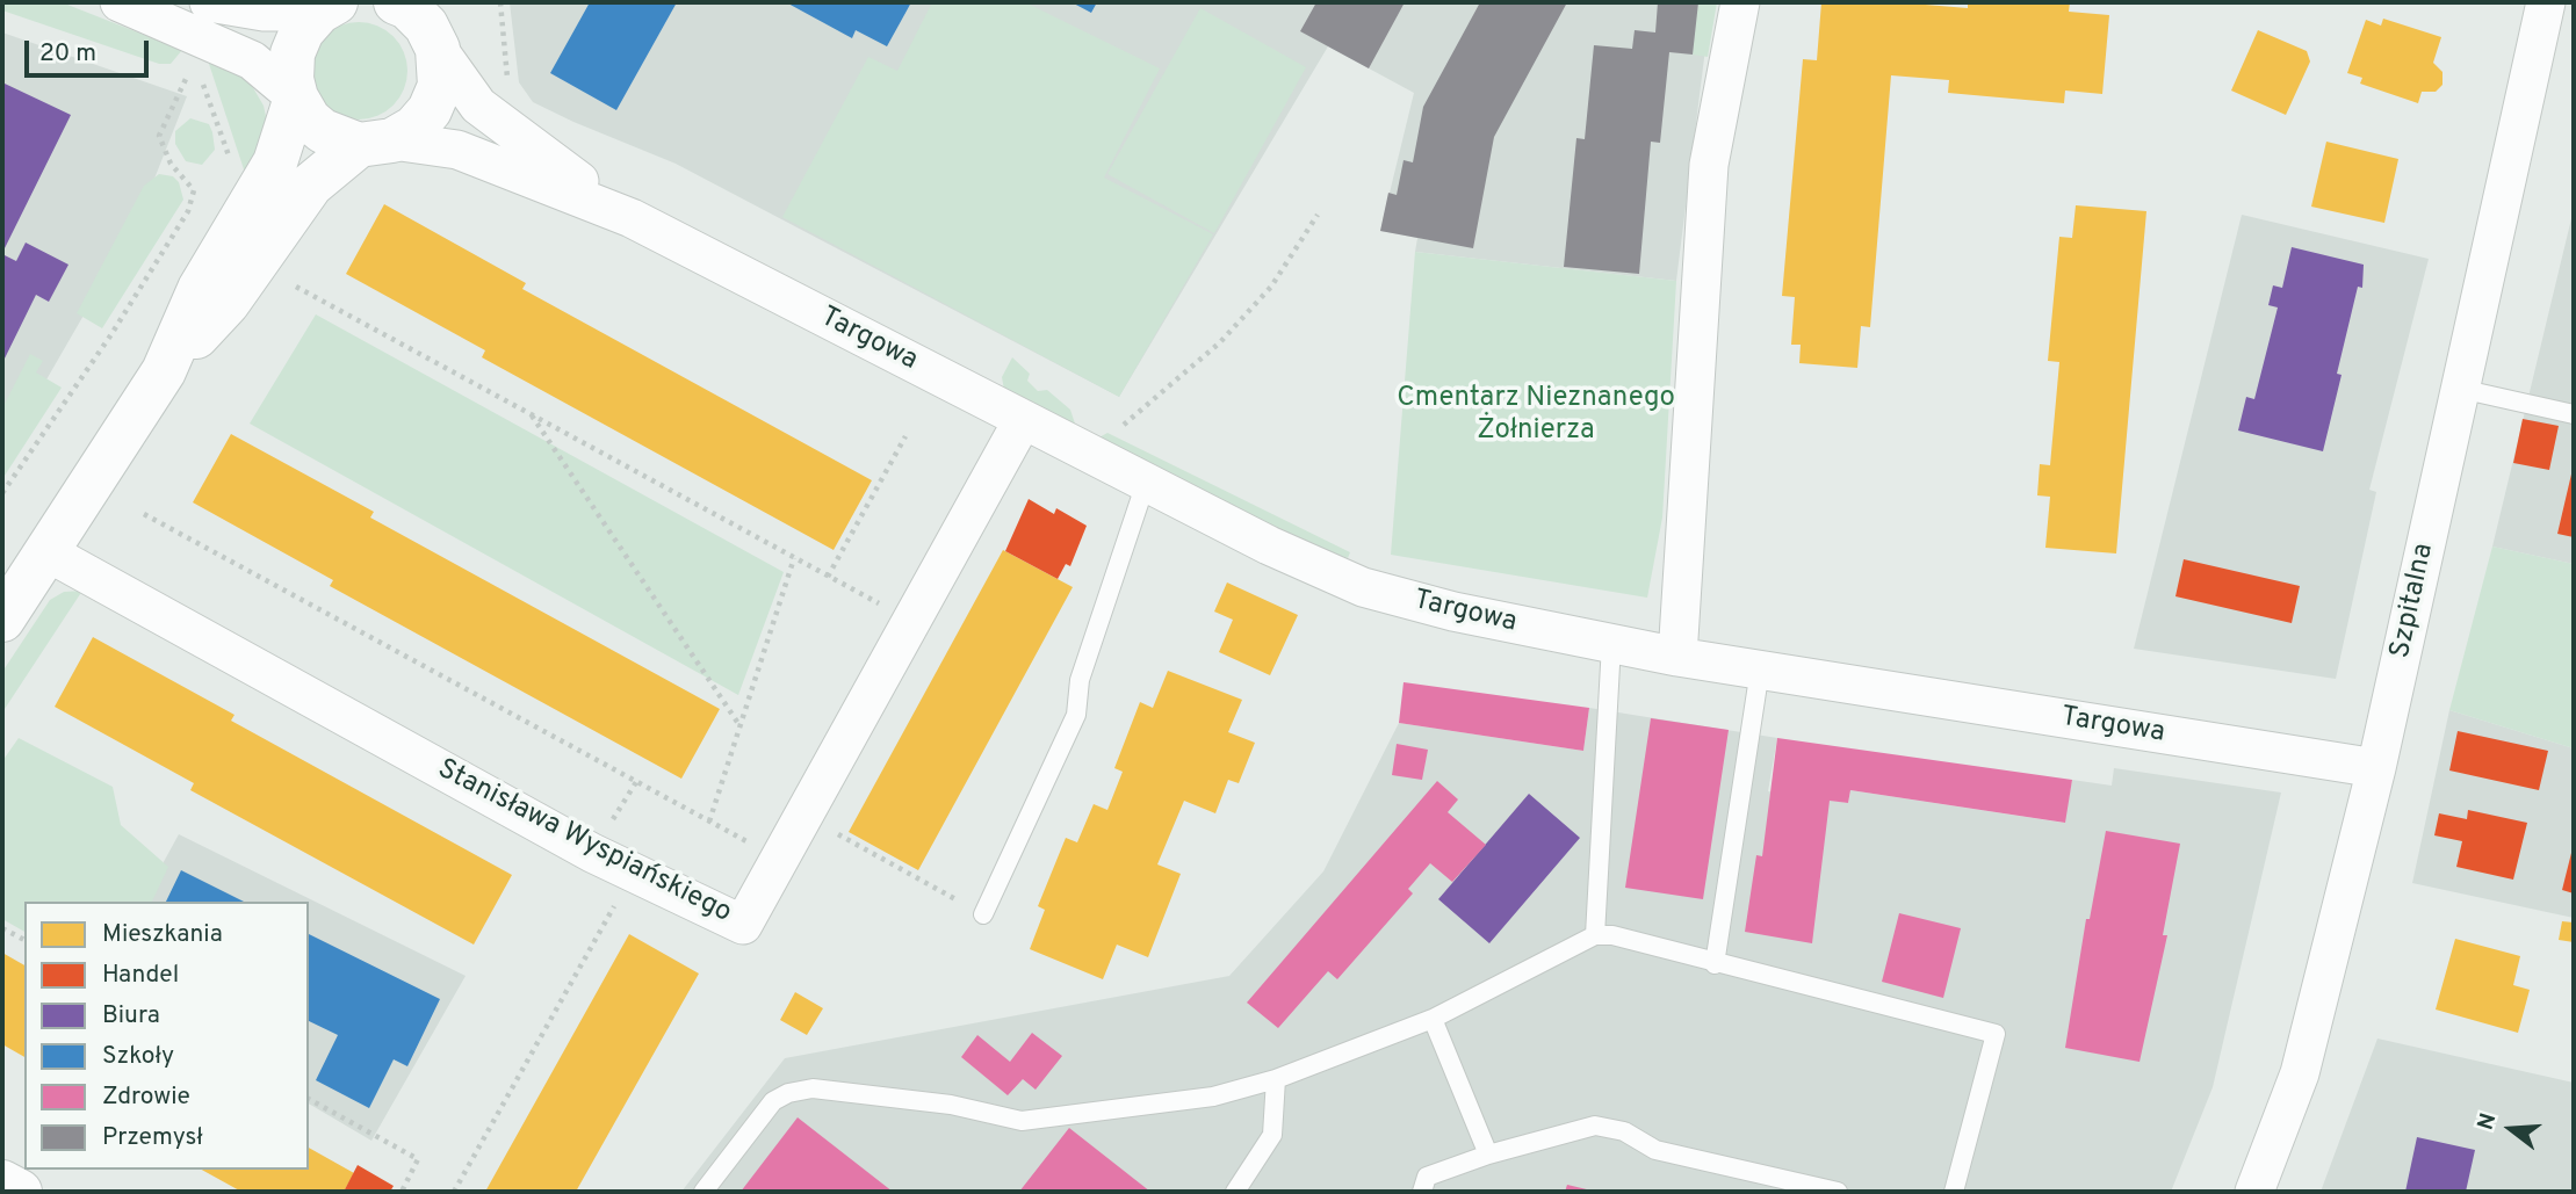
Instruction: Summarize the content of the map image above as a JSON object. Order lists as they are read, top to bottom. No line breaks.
{"streets":{"street":["Targowa","Szpitalna","Stanisława Wyspiańskiego"]},"crossings":[["Targowa","Szpitalna"],["Targowa","Stanisława Wyspiańskiego"]],"parks":["Cmentarz Nieznanego Żołnierza"],"legend":["Mieszkania","Handel","Biura","Szkoły","Zdrowie","Przemysł"],"scale_bar":"20 m","north":"left"}
